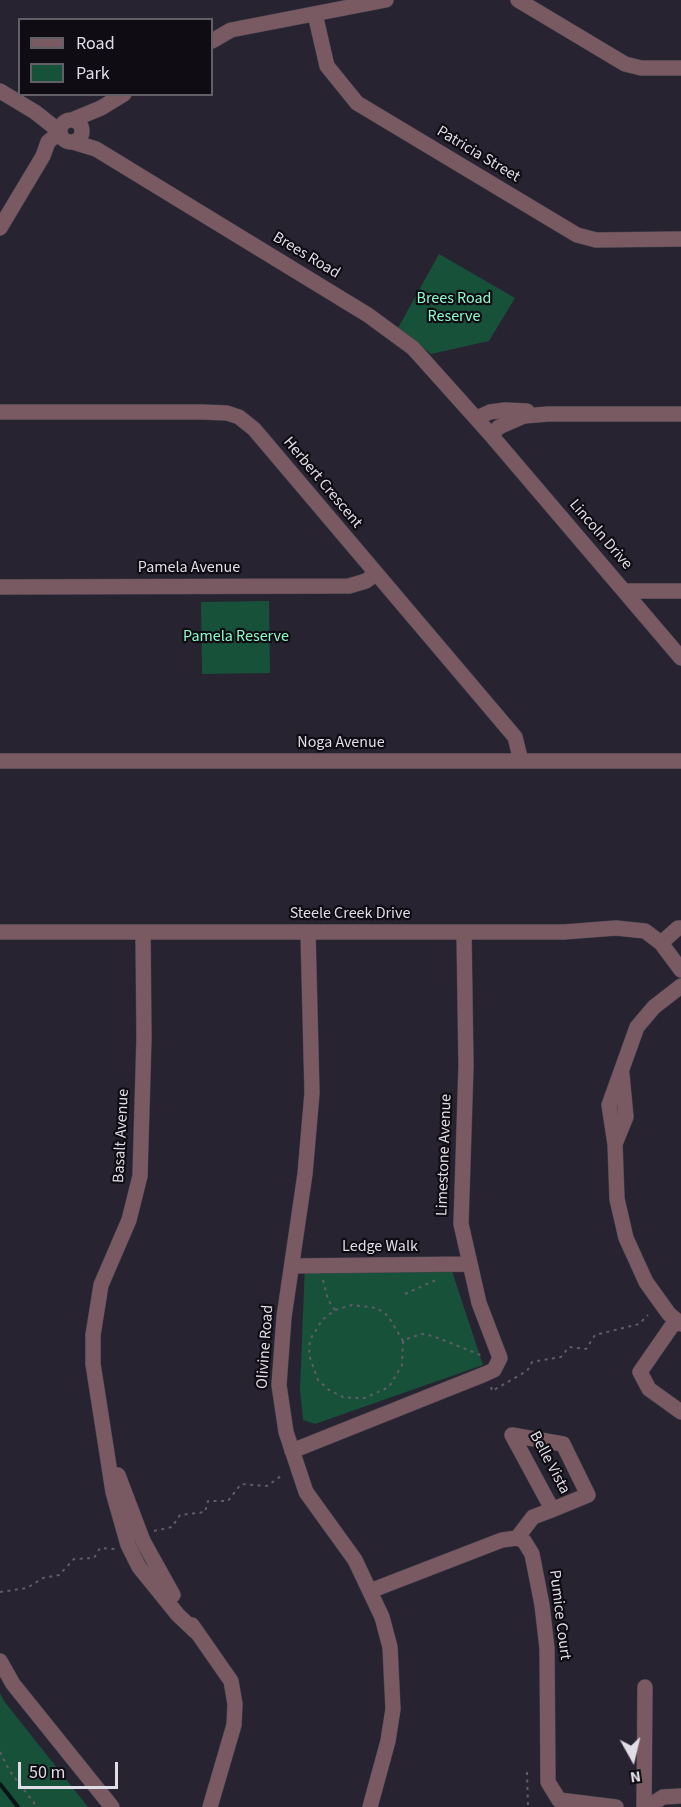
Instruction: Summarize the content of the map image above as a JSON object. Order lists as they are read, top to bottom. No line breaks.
{"streets":{"street":["Patricia Street","Brees Road","Herbert Crescent","Lincoln Drive","Pamela Avenue","Noga Avenue","Steele Creek Drive","Basalt Avenue","Limestone Avenue","Ledge Walk","Olivine Road","Belle Vista","Pumice Court"]},"crossings":[["Brees Road","Lincoln Drive"],["Herbert Crescent","Pamela Avenue"],["Herbert Crescent","Noga Avenue"],["Steele Creek Drive","Basalt Avenue"],["Steele Creek Drive","Limestone Avenue"],["Steele Creek Drive","Olivine Road"],["Limestone Avenue","Ledge Walk"],["Limestone Avenue","Olivine Road"],["Ledge Walk","Olivine Road"],["Belle Vista","Pumice Court"]],"parks":["Brees Road Reserve","Pamela Reserve"],"legend":["Road","Park"],"scale_bar":"50 m","north":"bottom"}
